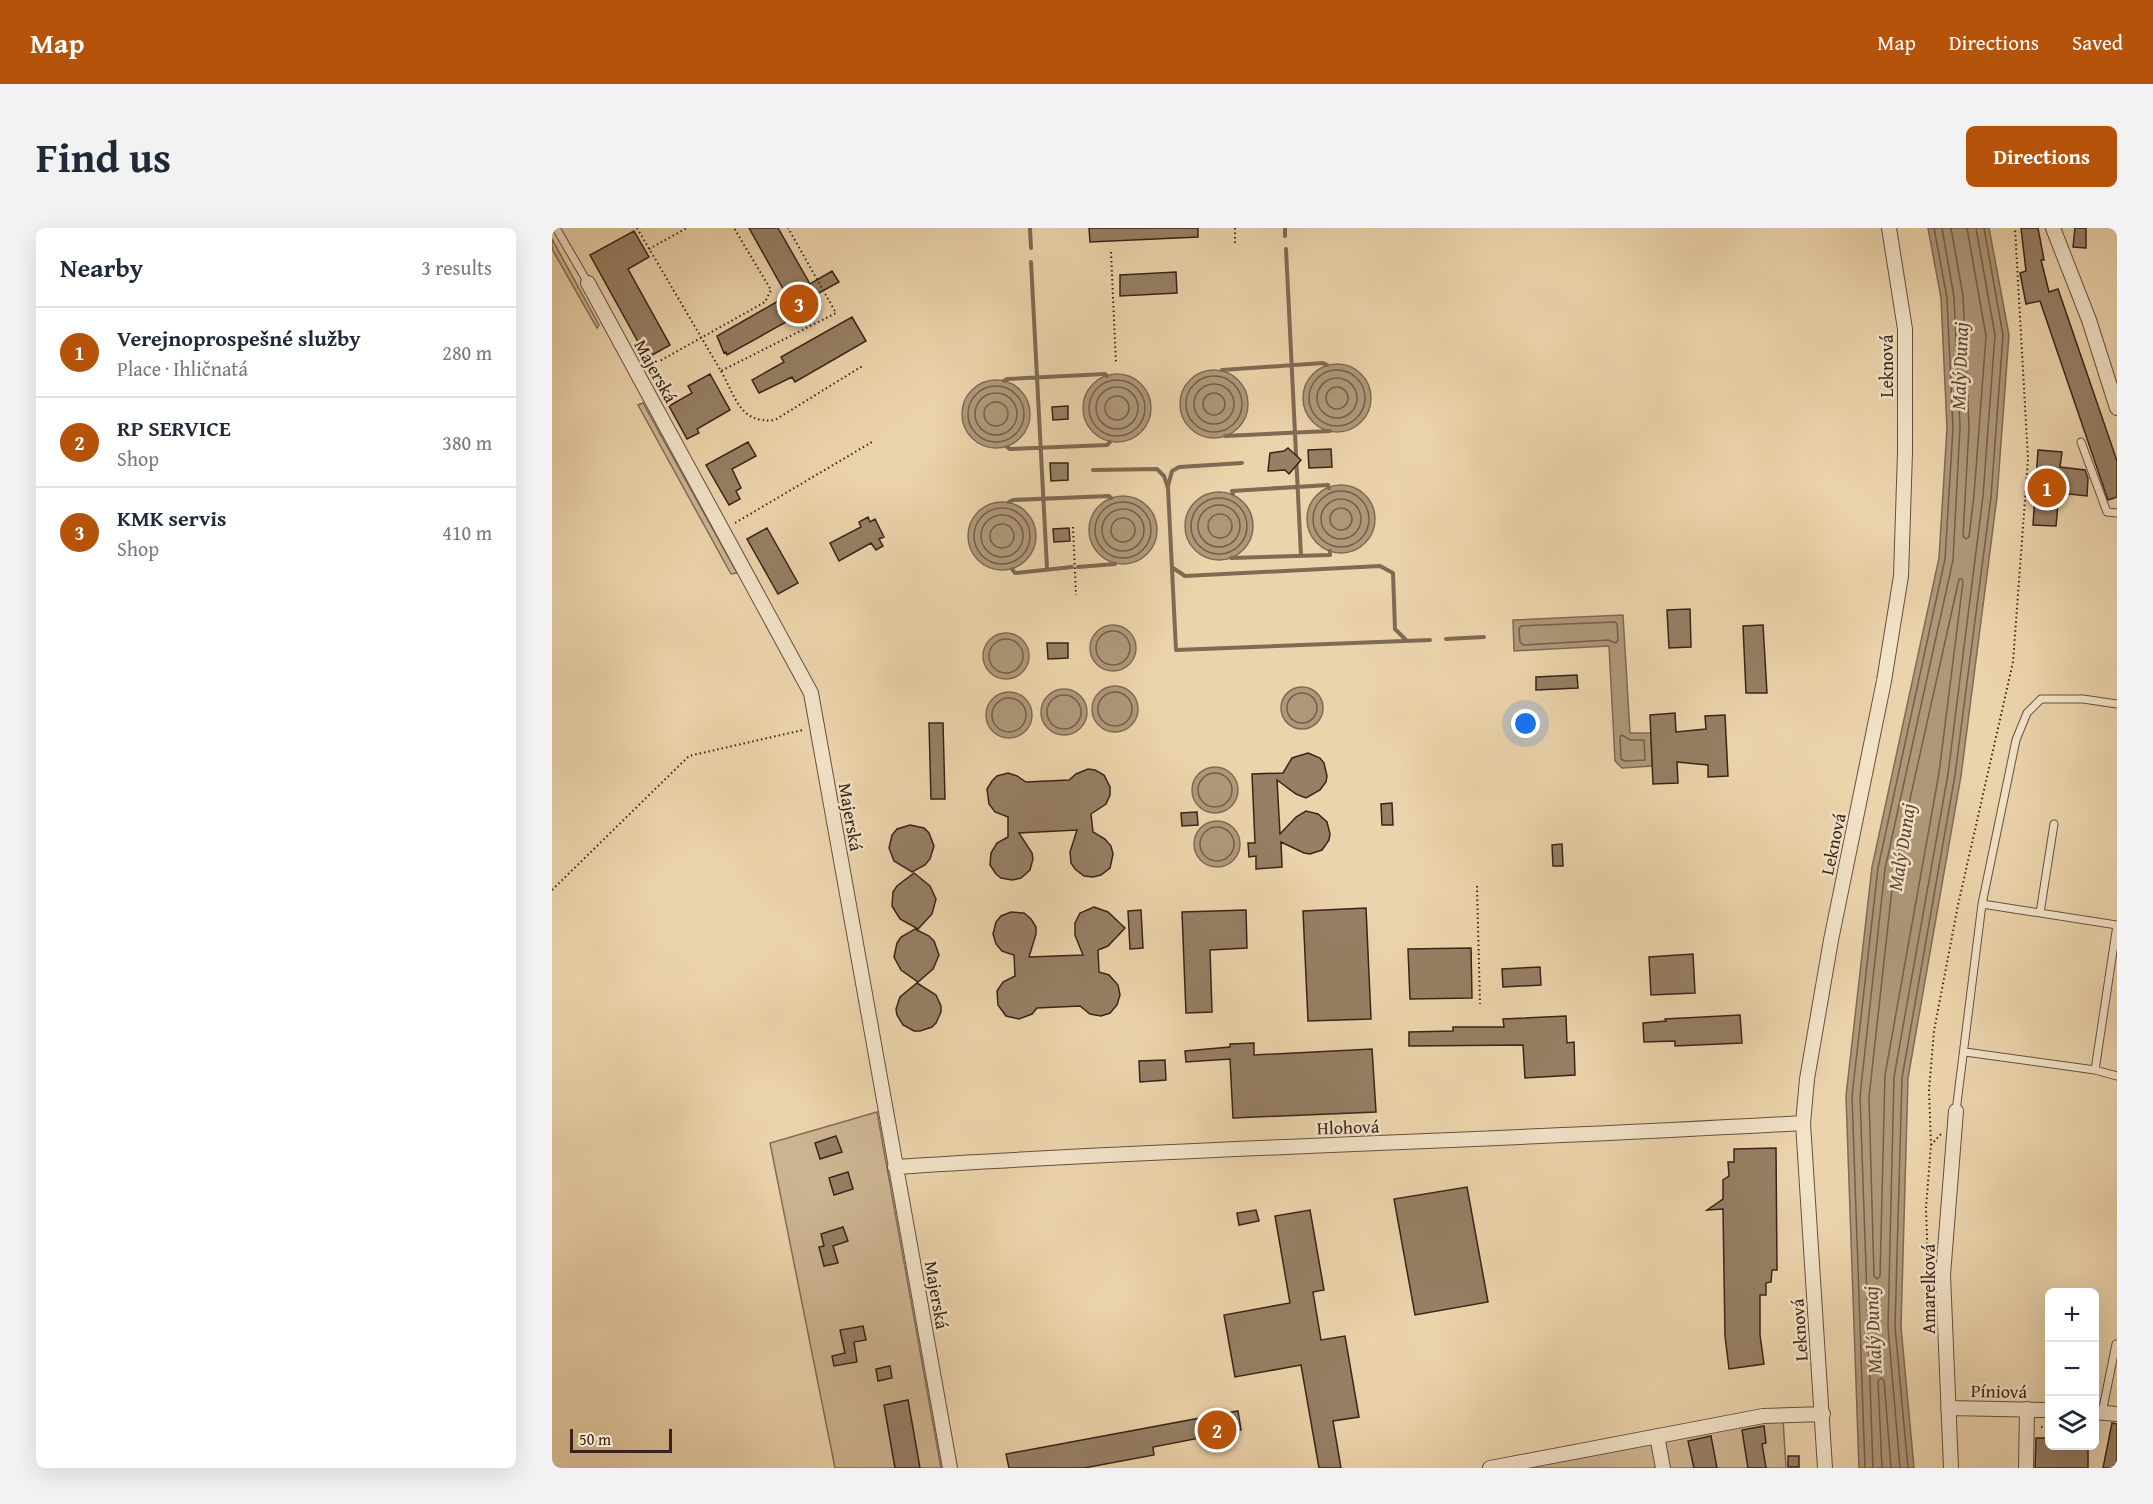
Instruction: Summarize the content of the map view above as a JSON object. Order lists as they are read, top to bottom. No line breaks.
{"streets":{"street":["Leknová","Majerská","Hlohová","Amarelková","Píniová"]},"crossings":[["Leknová","Hlohová"],["Majerská","Hlohová"],["Amarelková","Píniová"]],"water":["Malý Dunaj"],"scale_bar":"50 m","page":{"header":"Map","nav":["Map","Directions","Saved"],"title":"Find us","buttons":"Directions","heading":["Nearby","3 results"],"pins":["3","1","2"],"list":[{"mark":"1","name":"Verejnoprospešné služby","note":"Place · Ihličnatá","value":"280 m"},{"mark":"2","name":"RP SERVICE","note":"Shop","value":"380 m"},{"mark":"3","name":"KMK servis","note":"Shop","value":"410 m"}],"map_buttons":["+","−"],"scale":"50 m"}}
